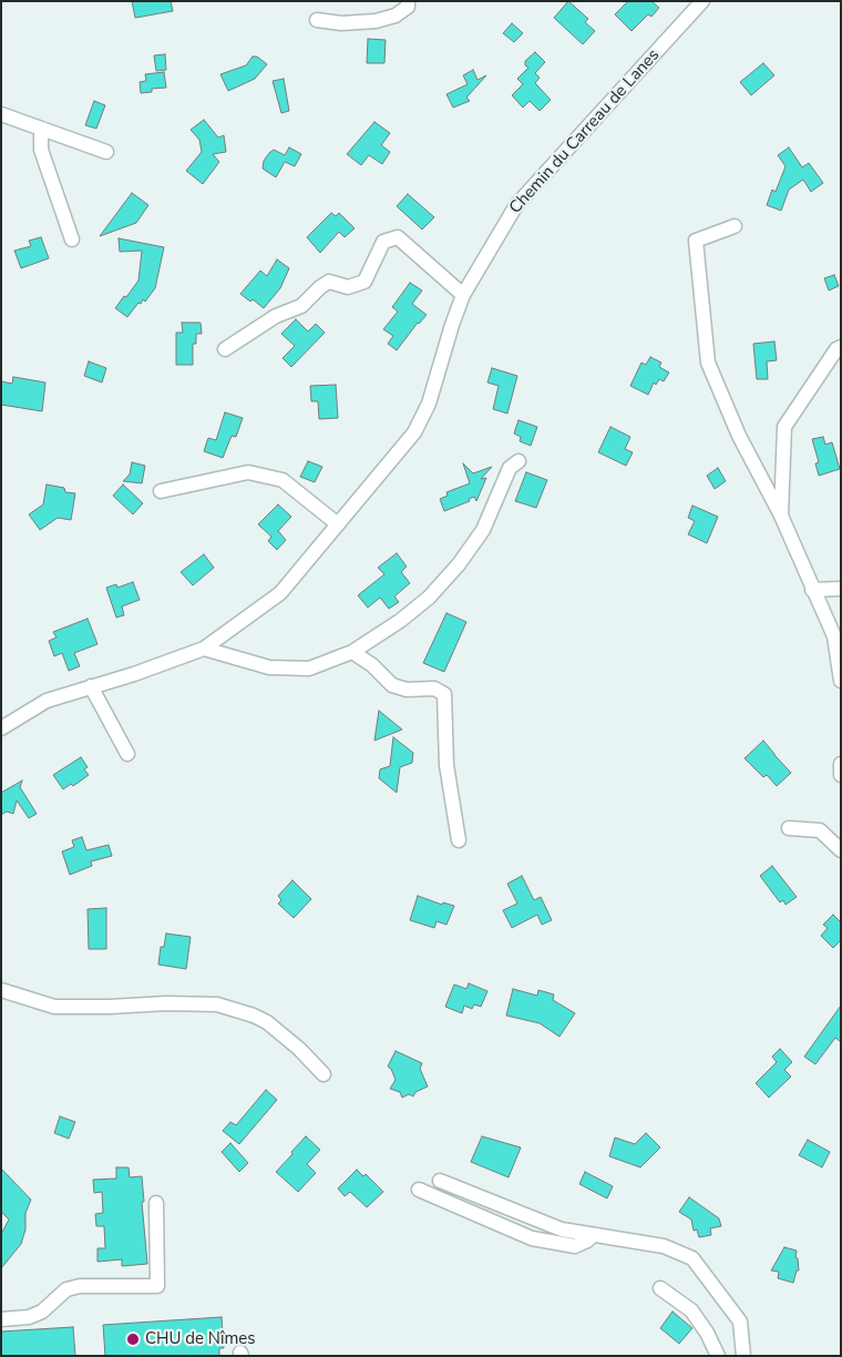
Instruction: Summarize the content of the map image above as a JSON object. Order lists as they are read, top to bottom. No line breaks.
{"streets":{"street":["Chemin du Carreau de Lanes"]},"places":["CHU de Nîmes"]}
